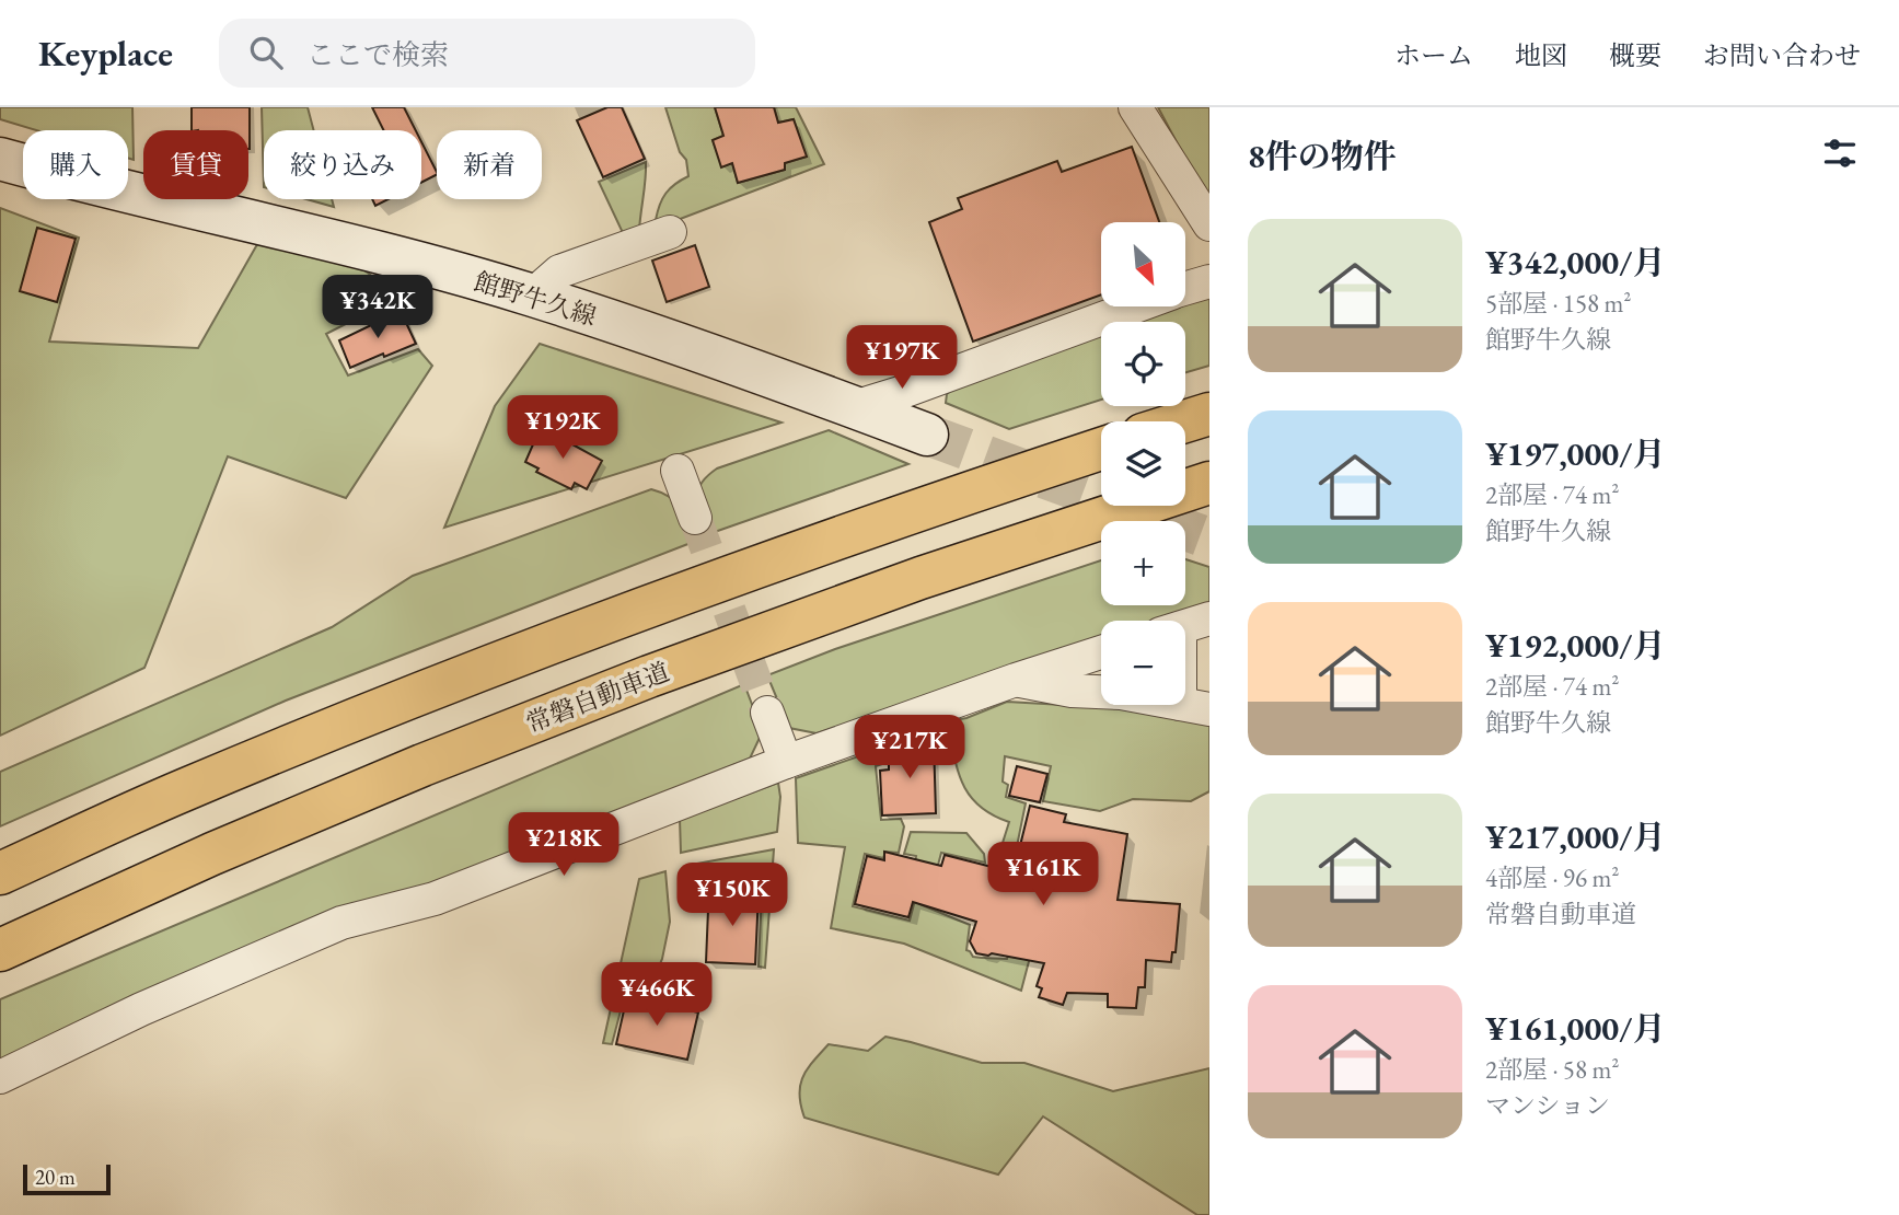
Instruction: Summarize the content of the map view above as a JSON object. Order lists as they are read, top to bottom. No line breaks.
{"streets":{"highway":["常磐自動車道"],"main road":["館野牛久線"]},"scale_bar":"20 m","north":"bottom right","page":{"header":"Keyplace","search":"ここで検索","nav":["ホーム","地図","概要","お問い合わせ"],"heading":"8件の物件","chip":["購入","賃貸","絞り込み","新着"],"list":[{"name":"¥342,000/月","note":"5部屋 · 158 m² · 館野牛久線"},{"name":"¥197,000/月","note":"2部屋 · 74 m² · 館野牛久線"},{"name":"¥192,000/月","note":"2部屋 · 74 m² · 館野牛久線"},{"name":"¥217,000/月","note":"4部屋 · 96 m² · 常磐自動車道"},{"name":"¥161,000/月","note":"2部屋 · 58 m² · マンション"}],"map_buttons":["+","−"],"price":["¥342K","¥197K","¥192K","¥217K","¥218K","¥161K","¥150K","¥466K"],"scale":"20 m"}}
